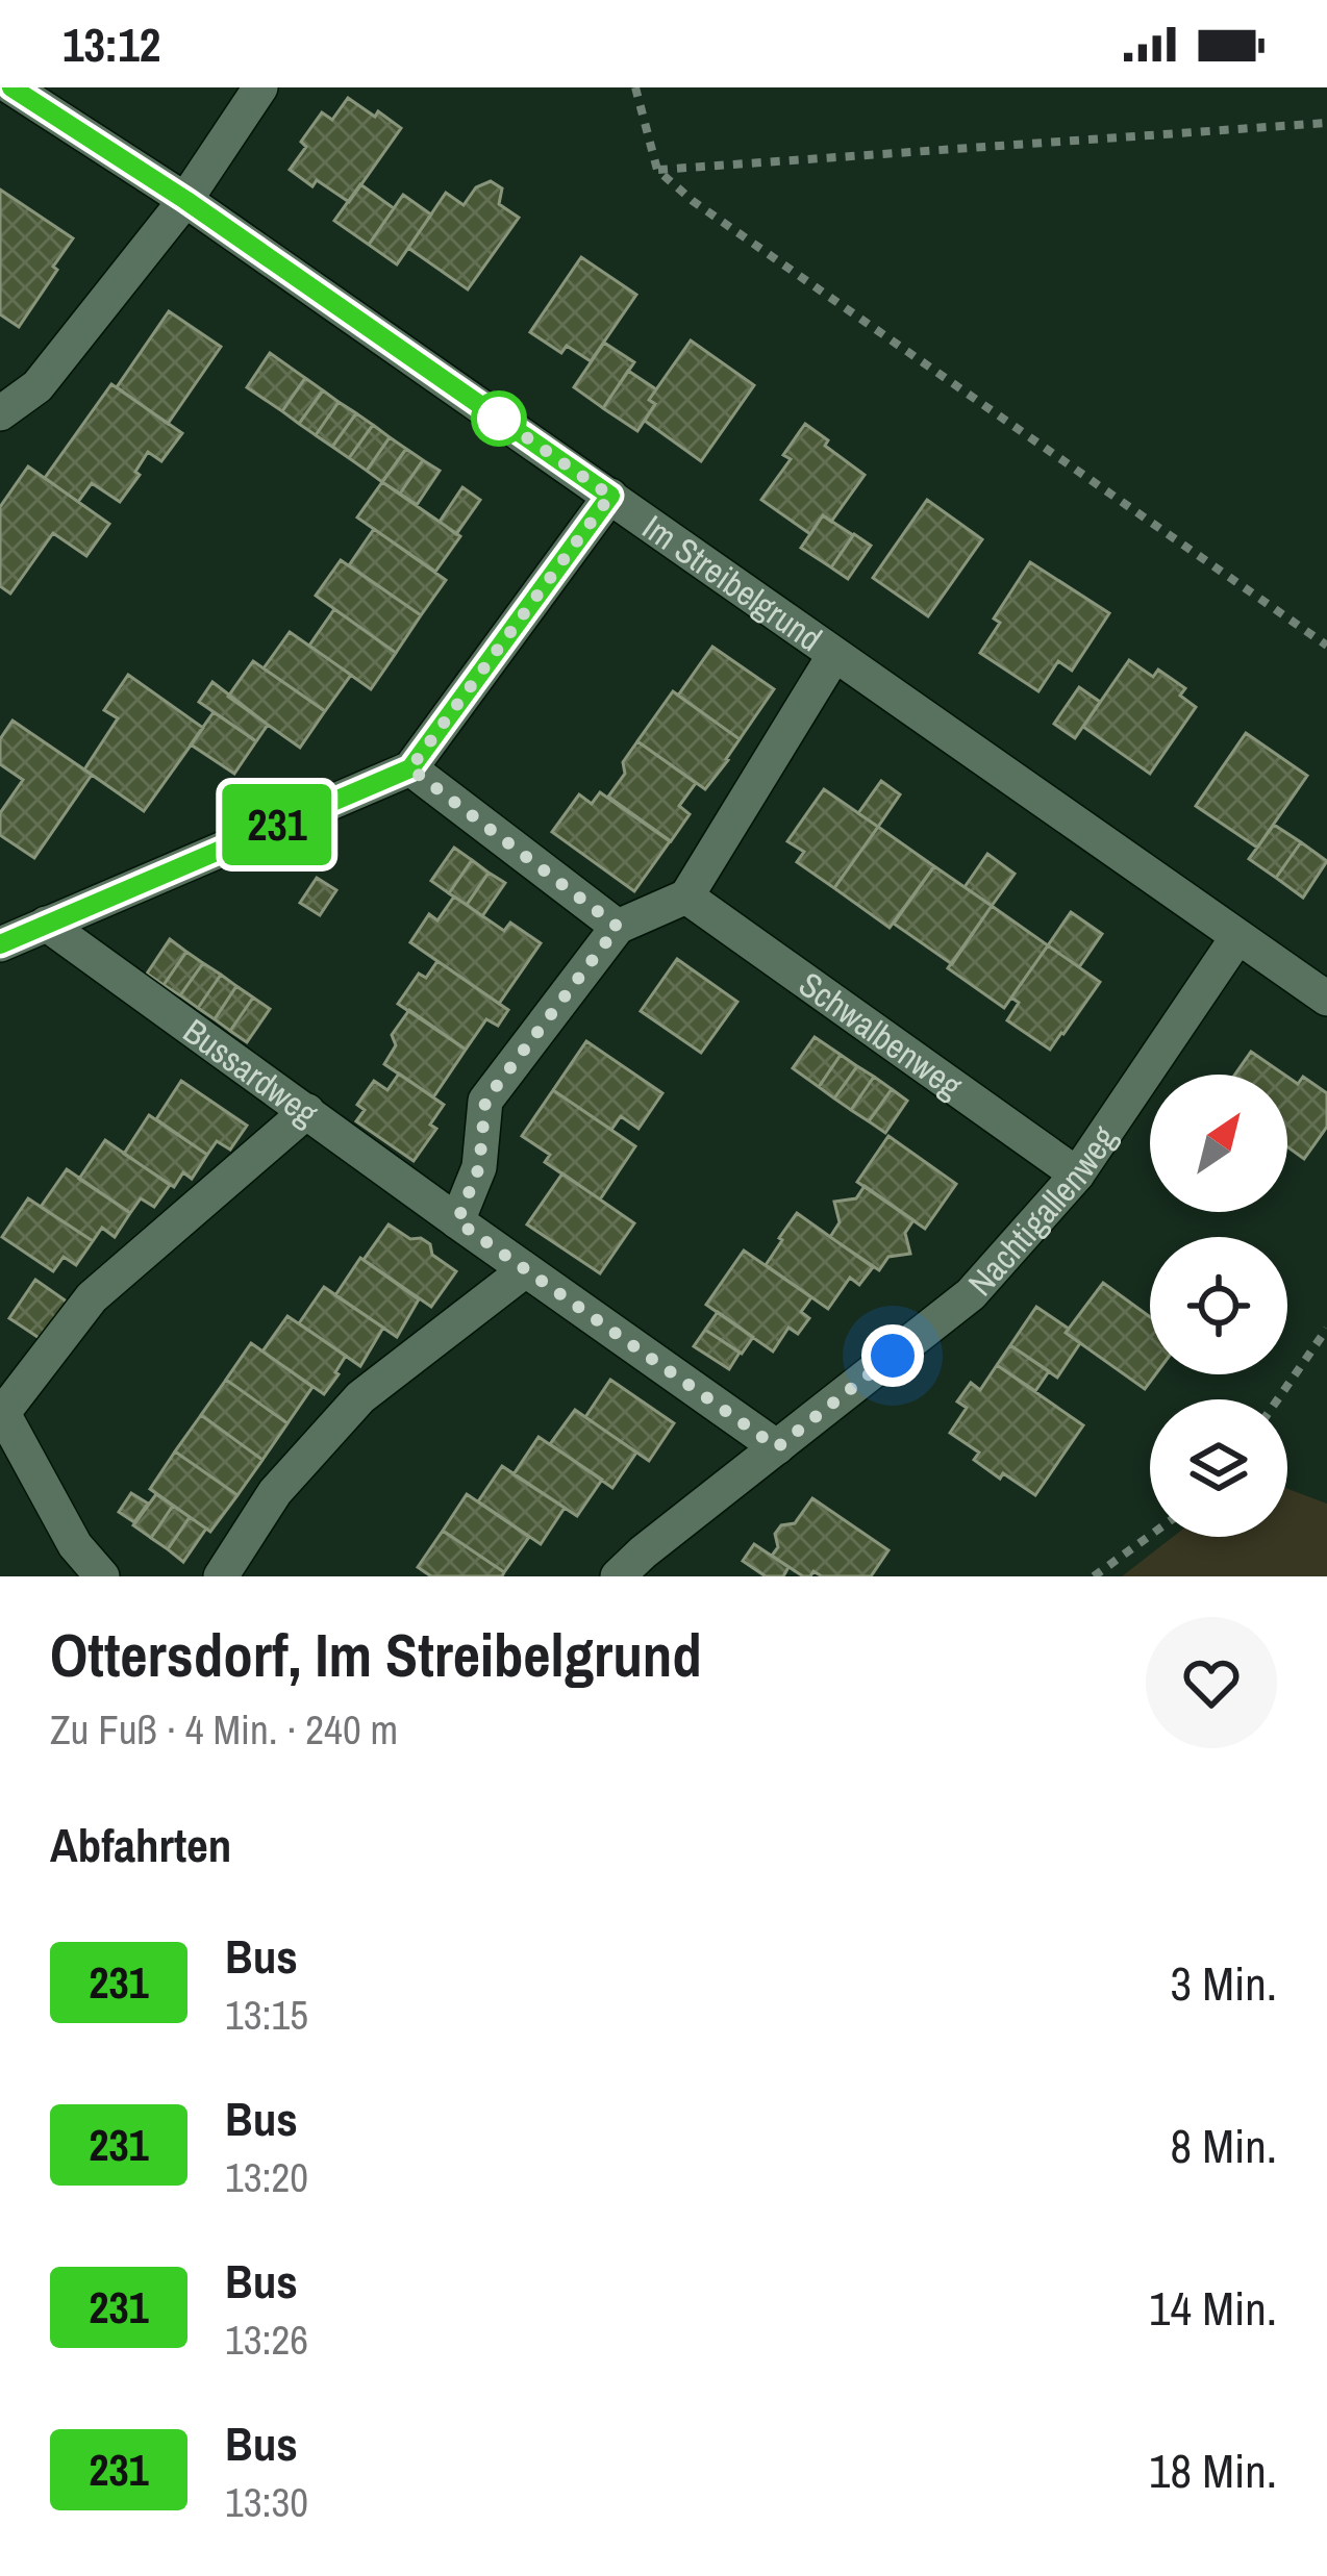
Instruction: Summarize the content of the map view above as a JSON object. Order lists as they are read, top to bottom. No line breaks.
{"streets":{"street":["Im Streibelgrund","Schwalbenweg","Bussardweg","Nachtigallenweg"]},"crossings":[["Im Streibelgrund","Nachtigallenweg"],["Schwalbenweg","Nachtigallenweg"],["Bussardweg","Nachtigallenweg"]],"lines":["bus line 231"],"north":"top right","page":{"status":"13:12","on_map":"231","heading":[["Ottersdorf, Im Streibelgrund","Zu Fuß · 4 Min. · 240 m"],"Abfahrten"],"list":[{"mark":"231","name":"Bus","note":"13:15","value":"3 Min."},{"mark":"231","name":"Bus","note":"13:20","value":"8 Min."},{"mark":"231","name":"Bus","note":"13:26","value":"14 Min."},{"mark":"231","name":"Bus","note":"13:30","value":"18 Min."}]}}
